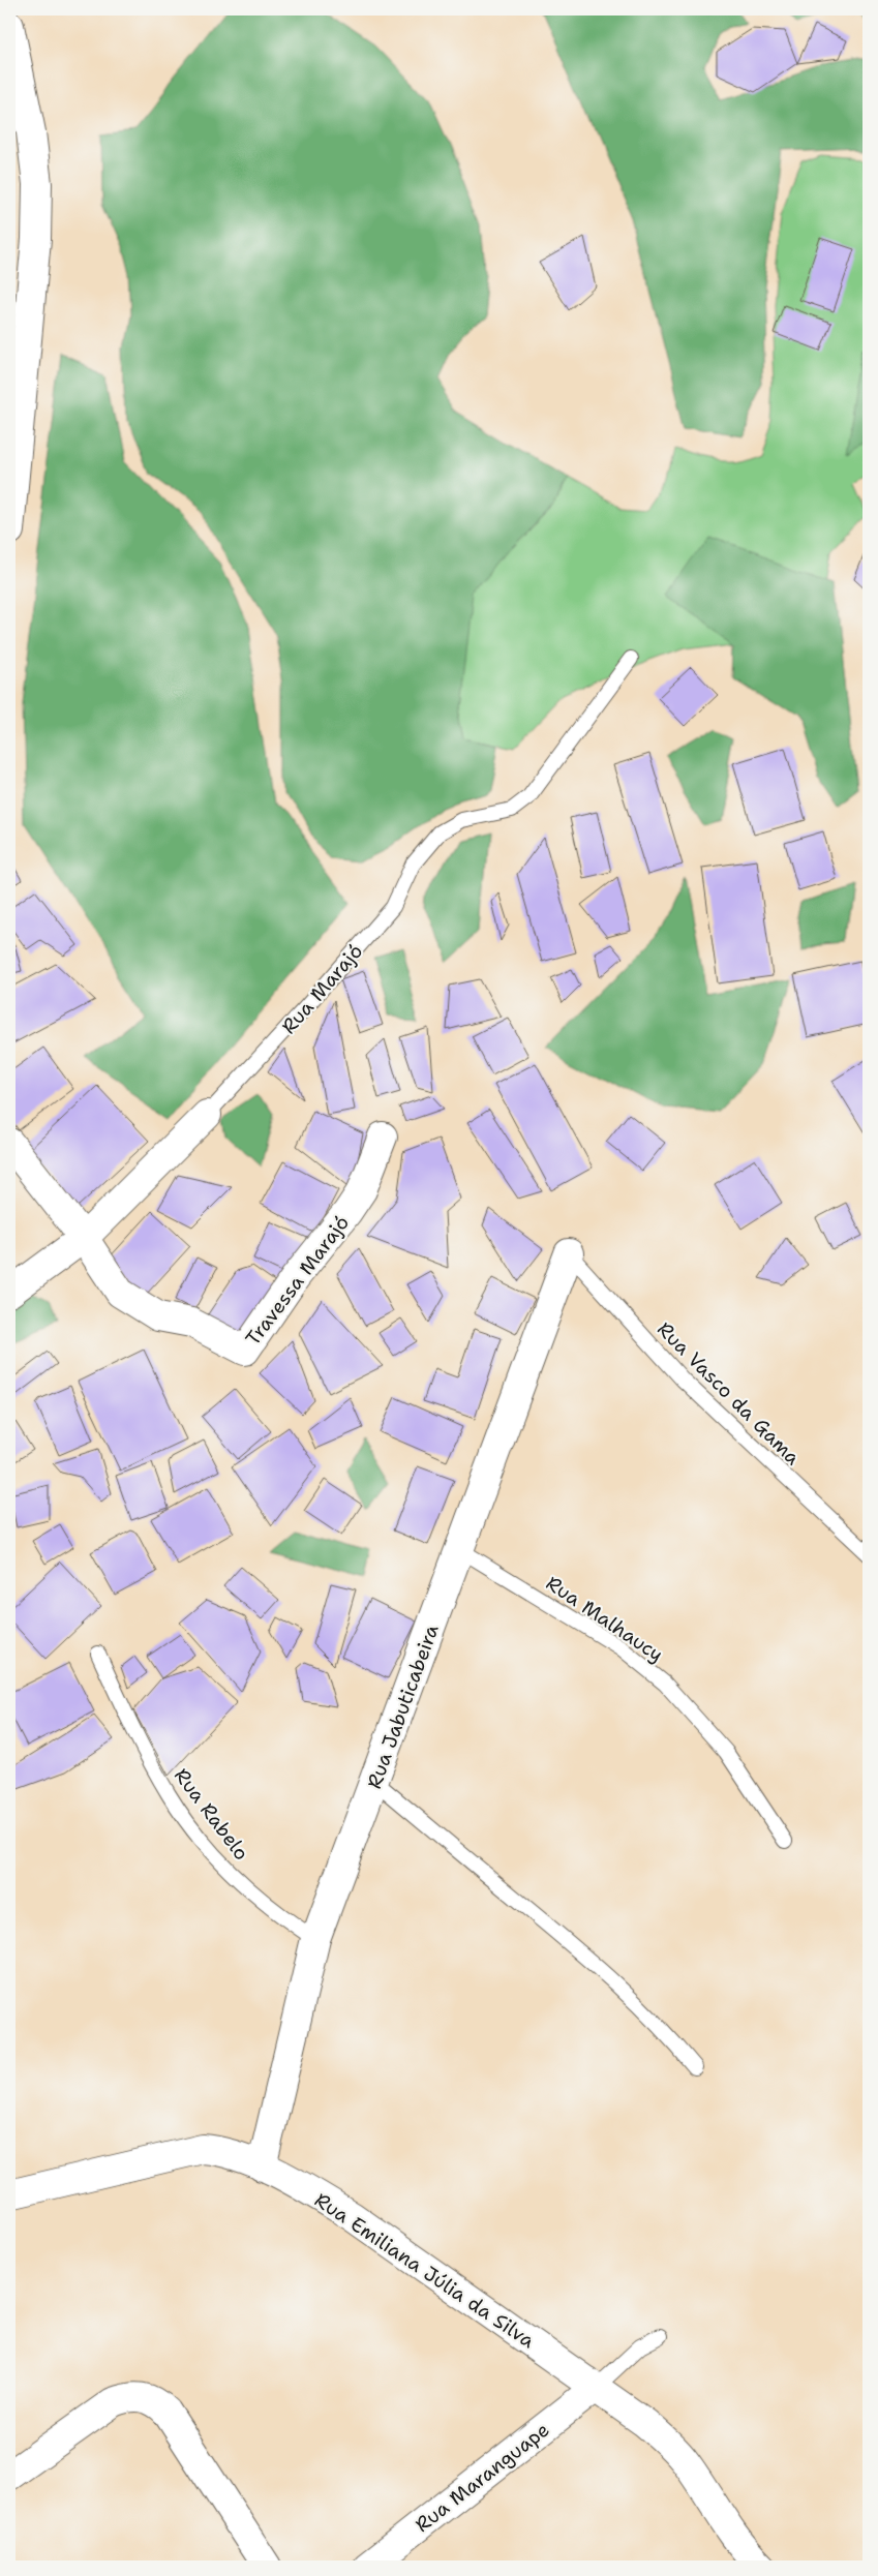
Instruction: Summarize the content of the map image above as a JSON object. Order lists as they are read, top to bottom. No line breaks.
{"streets":{"street":["Rua Marajó","Travessa Marajó","Rua Jabuticabeira","Rua Emiliana Júlia da Silva","Rua Maranguape"],"lane":["Rua Vasco da Gama","Rua Malhaucy","Rua Rabelo"]},"crossings":[["Rua Marajó","Travessa Marajó"],["Rua Vasco da Gama","Rua Jabuticabeira"],["Rua Malhaucy","Rua Jabuticabeira"],["Rua Jabuticabeira","Rua Rabelo"],["Rua Jabuticabeira","Rua Emiliana Júlia da Silva"],["Rua Emiliana Júlia da Silva","Rua Maranguape"]]}
